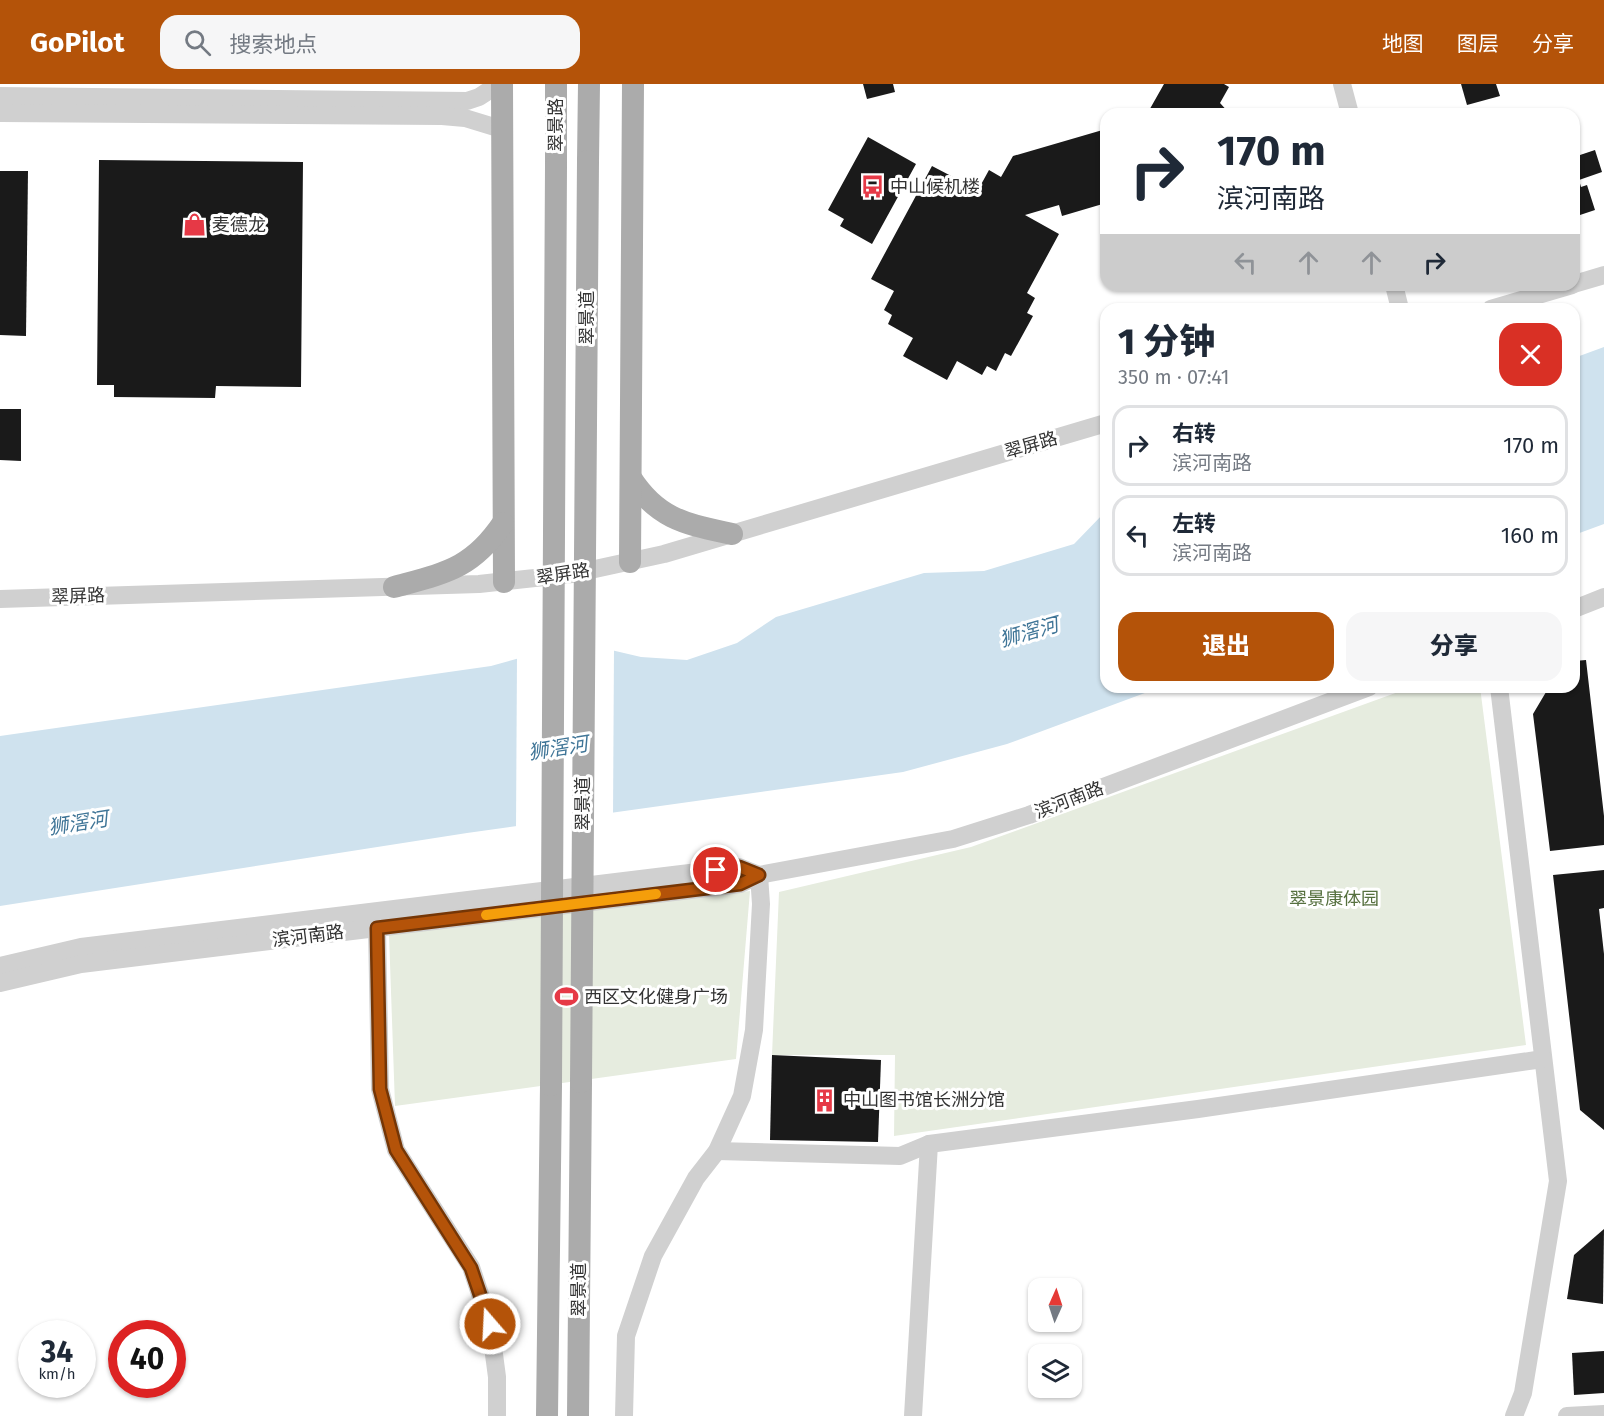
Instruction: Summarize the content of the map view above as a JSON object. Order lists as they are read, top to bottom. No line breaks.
{"streets":{"main road":["翠景路","翠景道"],"street":["翠屏路","滨河南路"]},"water":["狮滘河"],"parks":["翠景康体园"],"places":{"bus stop":["中山候机楼"],"shop":["麦德龙"],"sports":["西区文化健身广场"],"building":["中山图书馆长洲分馆"]},"north":"top","page":{"header":"GoPilot","search":"搜索地点","nav":["地图","图层","分享"],"turn":["170 m","滨河南路"],"heading":["1 分钟","350 m · 07:41"],"list":[{"name":"右转","note":"滨河南路","value":"170 m"},{"name":"左转","note":"滨河南路","value":"160 m"}],"buttons":["退出","分享"],"speed":"34 km/h","limit":"40"}}
